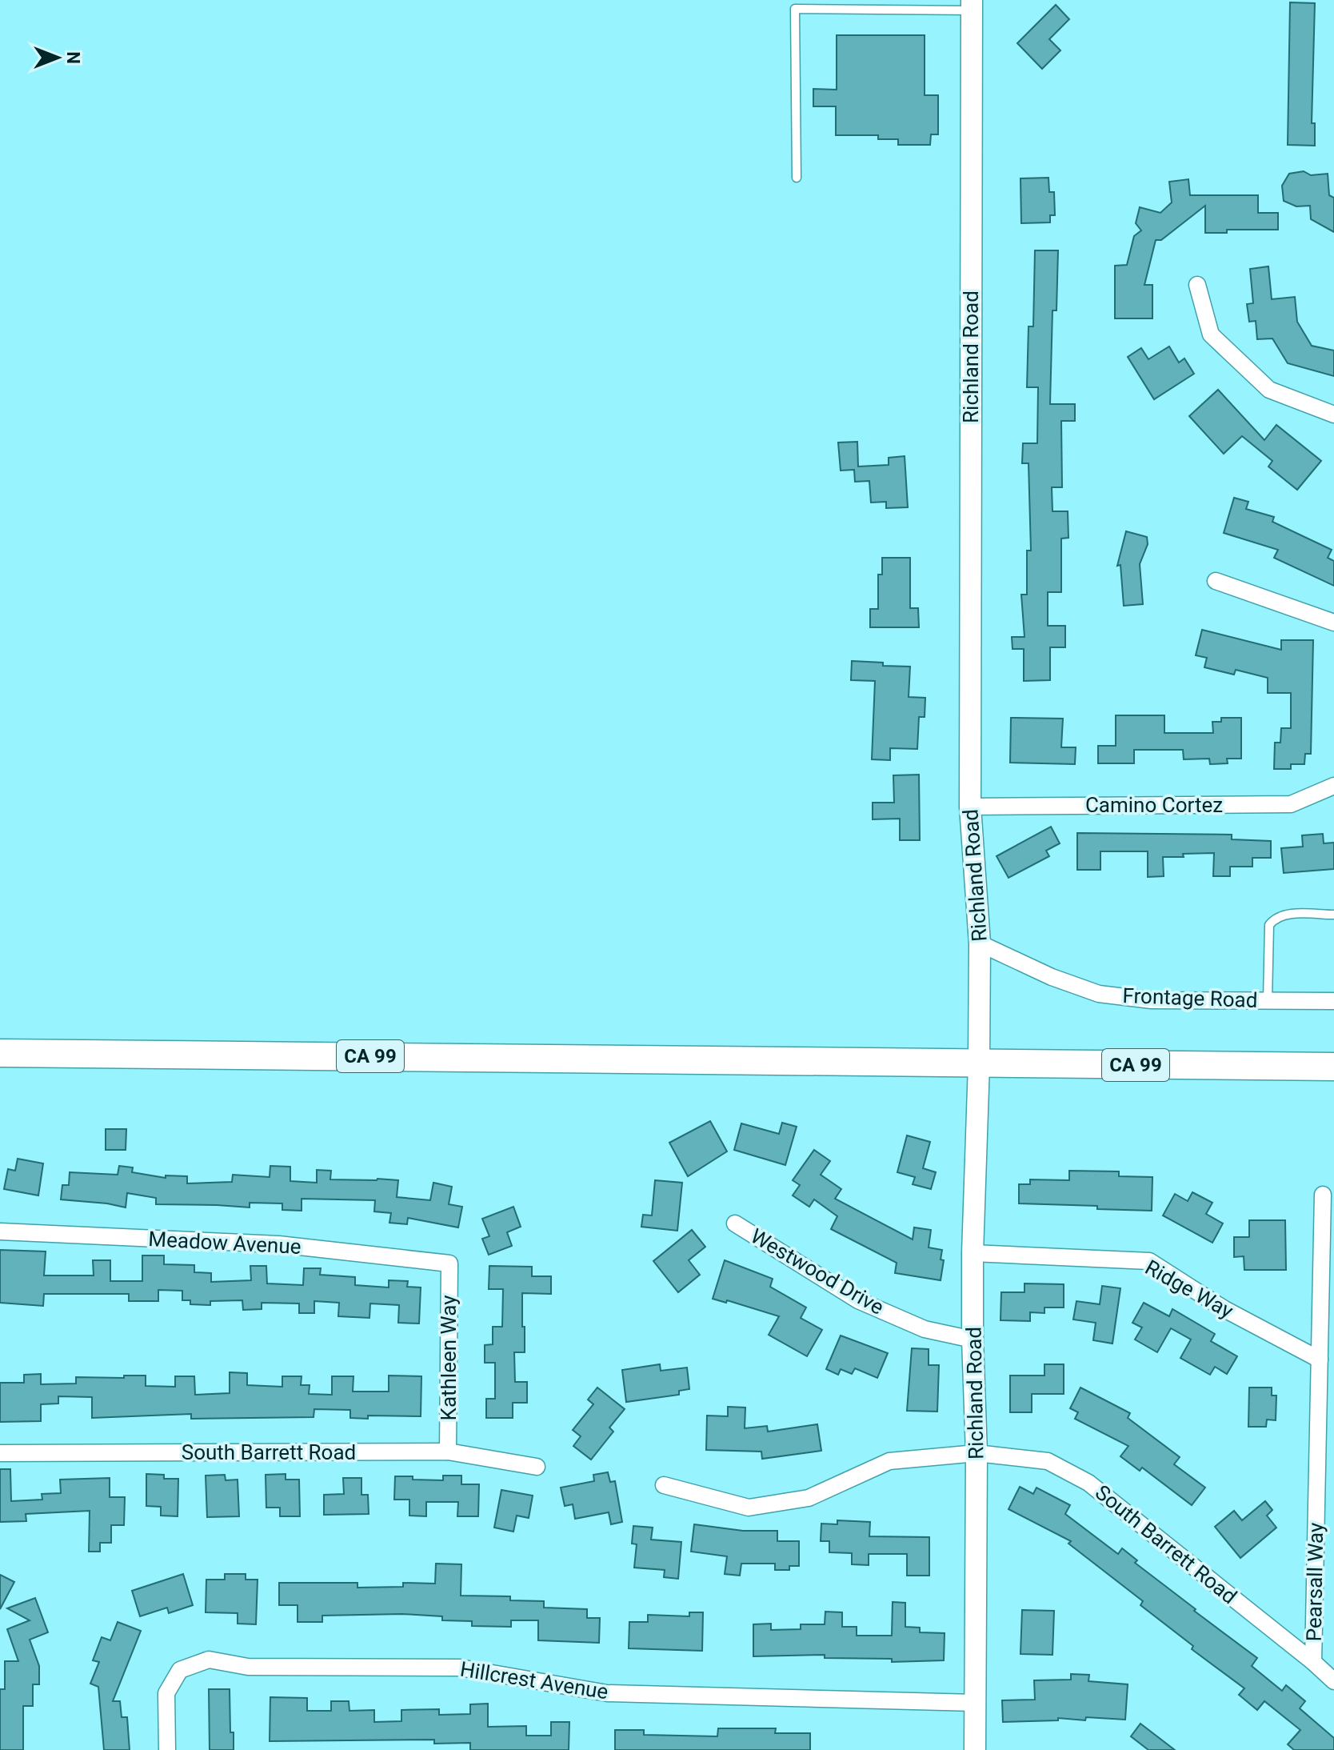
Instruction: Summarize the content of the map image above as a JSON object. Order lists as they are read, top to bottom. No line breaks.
{"streets":{"highway":["CA 99"],"street":["Richland Road","Camino Cortez","Frontage Road","Meadow Avenue","Westwood Drive","Ridge Way","Kathleen Way","South Barrett Road","Pearsall Way","Hillcrest Avenue"]},"crossings":[["Richland Road","Camino Cortez"],["Richland Road","Frontage Road"],["Richland Road","CA 99"],["Richland Road","Westwood Drive"],["Richland Road","Ridge Way"],["Richland Road","South Barrett Road"],["Richland Road","Hillcrest Avenue"],["Meadow Avenue","Kathleen Way"],["Ridge Way","Pearsall Way"],["Kathleen Way","South Barrett Road"],["South Barrett Road","Pearsall Way"]],"north":"right"}
